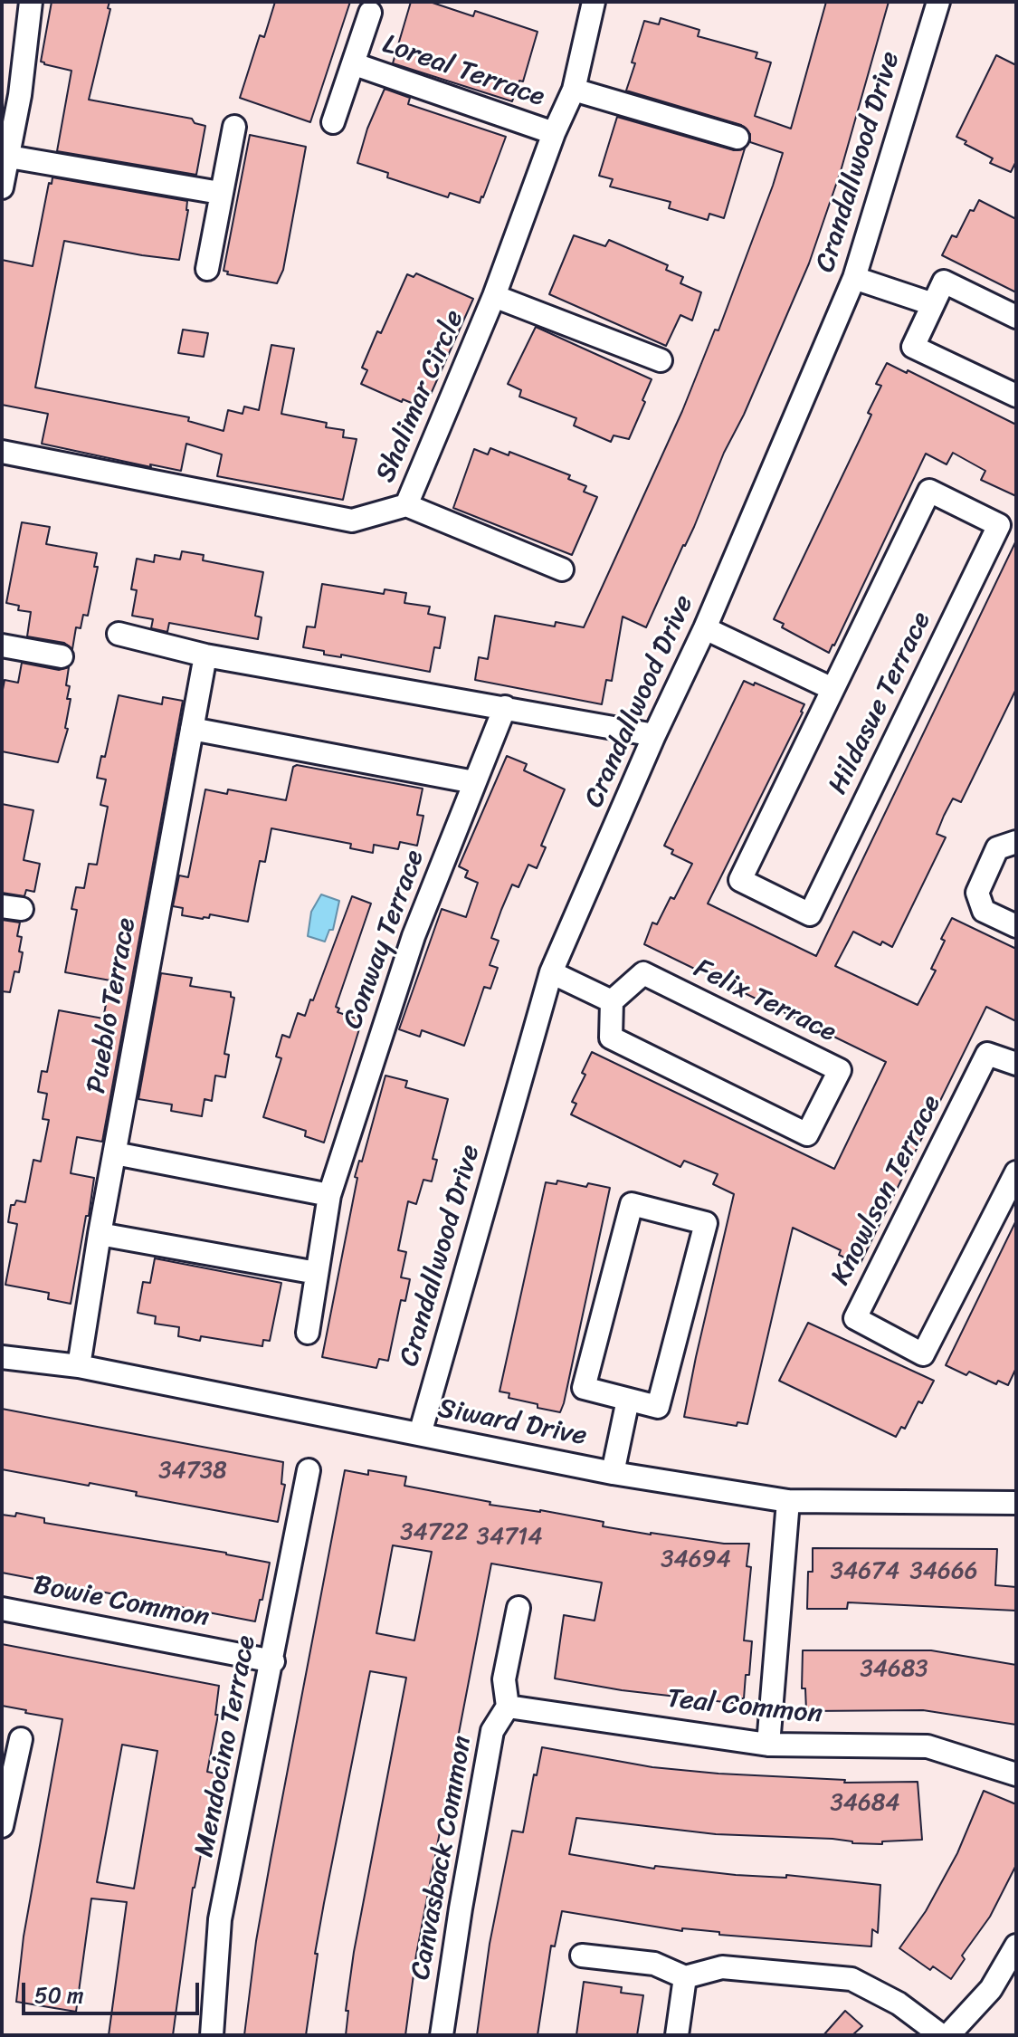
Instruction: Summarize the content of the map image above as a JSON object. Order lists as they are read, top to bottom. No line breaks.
{"streets":{"street":["Loreal Terrace","Crandallwood Drive","Shalimar Circle","Hildasue Terrace","Conway Terrace","Felix Terrace","Pueblo Terrace","Knowlson Terrace","Siward Drive","Bowie Common","Teal Common","Mendocino Terrace","Canvasback Common"]},"crossings":[["Loreal Terrace","Shalimar Circle"],["Crandallwood Drive","Hildasue Terrace"],["Crandallwood Drive","Siward Drive"],["Pueblo Terrace","Siward Drive"],["Bowie Common","Mendocino Terrace"],["Teal Common","Canvasback Common"]],"house_numbers":["34738","34722","34714","34694","34674","34666","34683","34684"],"scale_bar":"50 m"}
